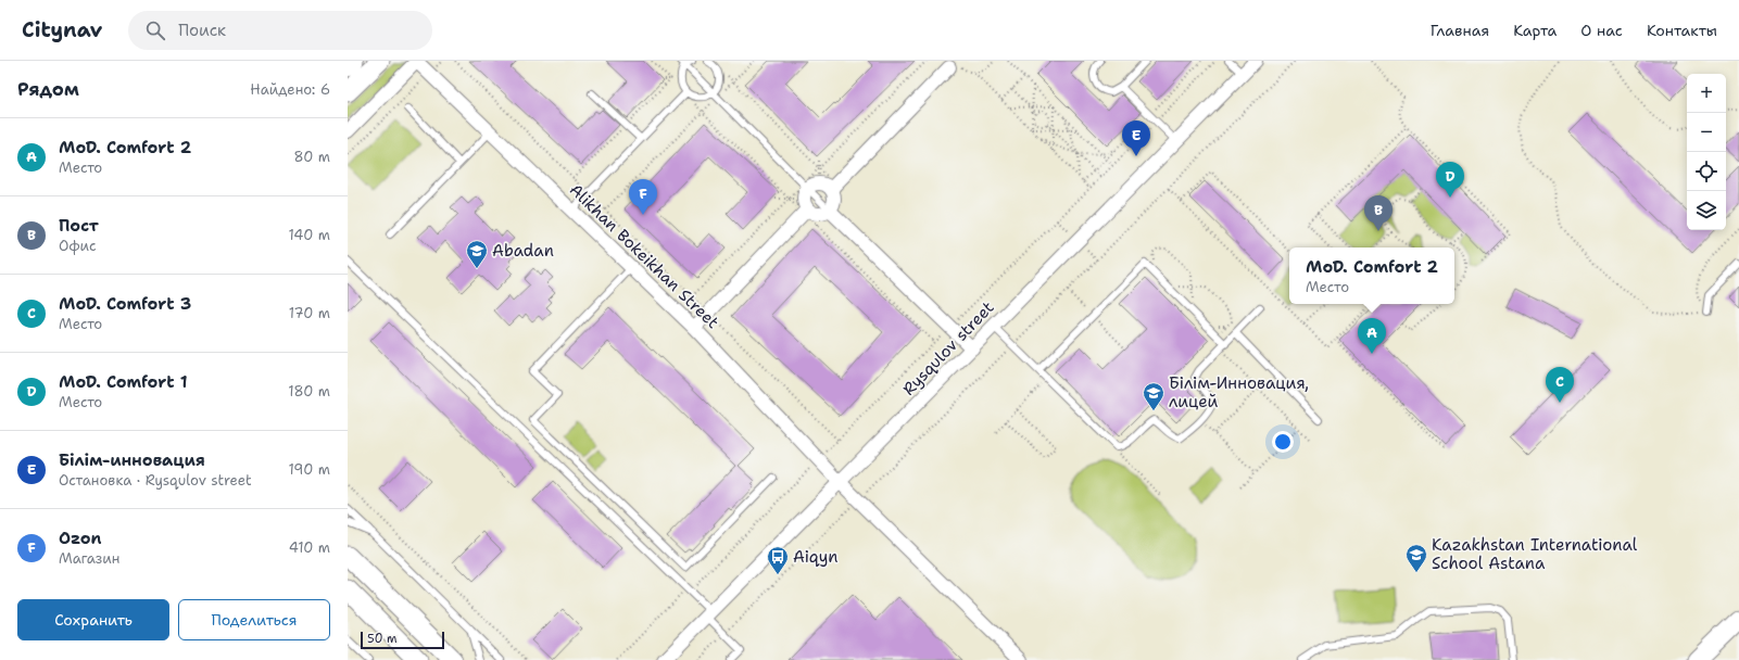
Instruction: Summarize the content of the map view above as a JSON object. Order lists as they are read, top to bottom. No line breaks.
{"streets":{"street":["Alikhan Bokeikhan Street","Rysqulov street"]},"crossings":[["Alikhan Bokeikhan Street","Rysqulov street"]],"places":{"school or university":["Abadan","Білім-Инновация, лицей","Kazakhstan International School Astana"],"bus stop":["Aiqyn"]},"scale_bar":"50 m","page":{"header":"Citynav","search":"Поиск","nav":["Главная","Карта","О нас","Контакты"],"heading":["Рядом","Найдено: 6"],"map_buttons":["+","−"],"list":[{"mark":"A","name":"МoD. Comfort 2","note":"Место","value":"80 m"},{"mark":"B","name":"Пост","note":"Офис","value":"140 m"},{"mark":"C","name":"МoD. Comfort 3","note":"Место","value":"170 m"},{"mark":"D","name":"МoD. Comfort 1","note":"Место","value":"180 m"},{"mark":"E","name":"Білім-инновация","note":"Остановка · Rysqulov street","value":"190 m"},{"mark":"F","name":"Ozon","note":"Магазин","value":"410 m"}],"pins":["E","D","F","B","A","C"],"popup":["МoD. Comfort 2","Место"],"buttons":["Сохранить","Поделиться"],"scale":"50 m"}}
